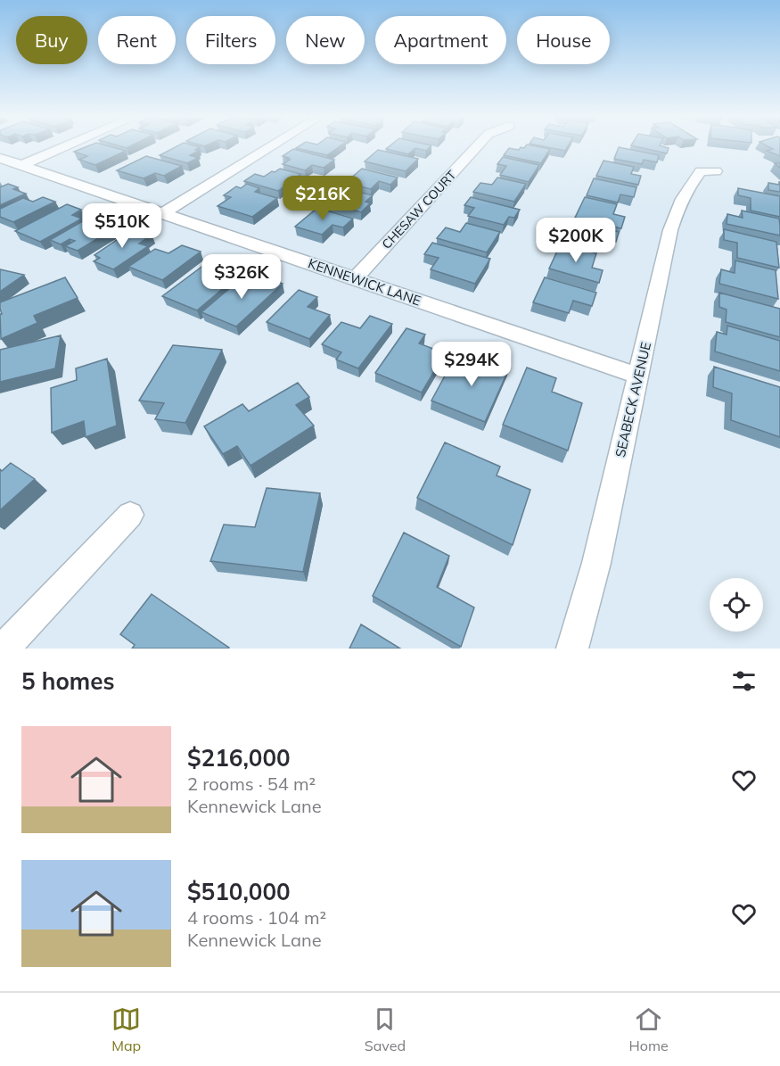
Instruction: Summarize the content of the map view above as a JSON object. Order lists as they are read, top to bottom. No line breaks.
{"streets":{"street":["CHESAW COURT","KENNEWICK LANE","SEABECK AVENUE"]},"crossings":[["CHESAW COURT","KENNEWICK LANE"],["KENNEWICK LANE","SEABECK AVENUE"]],"page":{"chip":["Buy","Rent","Filters","New","Apartment","House"],"price":["$216K","$510K","$200K","$326K","$294K"],"heading":"5 homes","list":[{"name":"$216,000","note":"2 rooms · 54 m² · Kennewick Lane"},{"name":"$510,000","note":"4 rooms · 104 m² · Kennewick Lane"}],"tabs":["Map","Saved","Home"]}}
